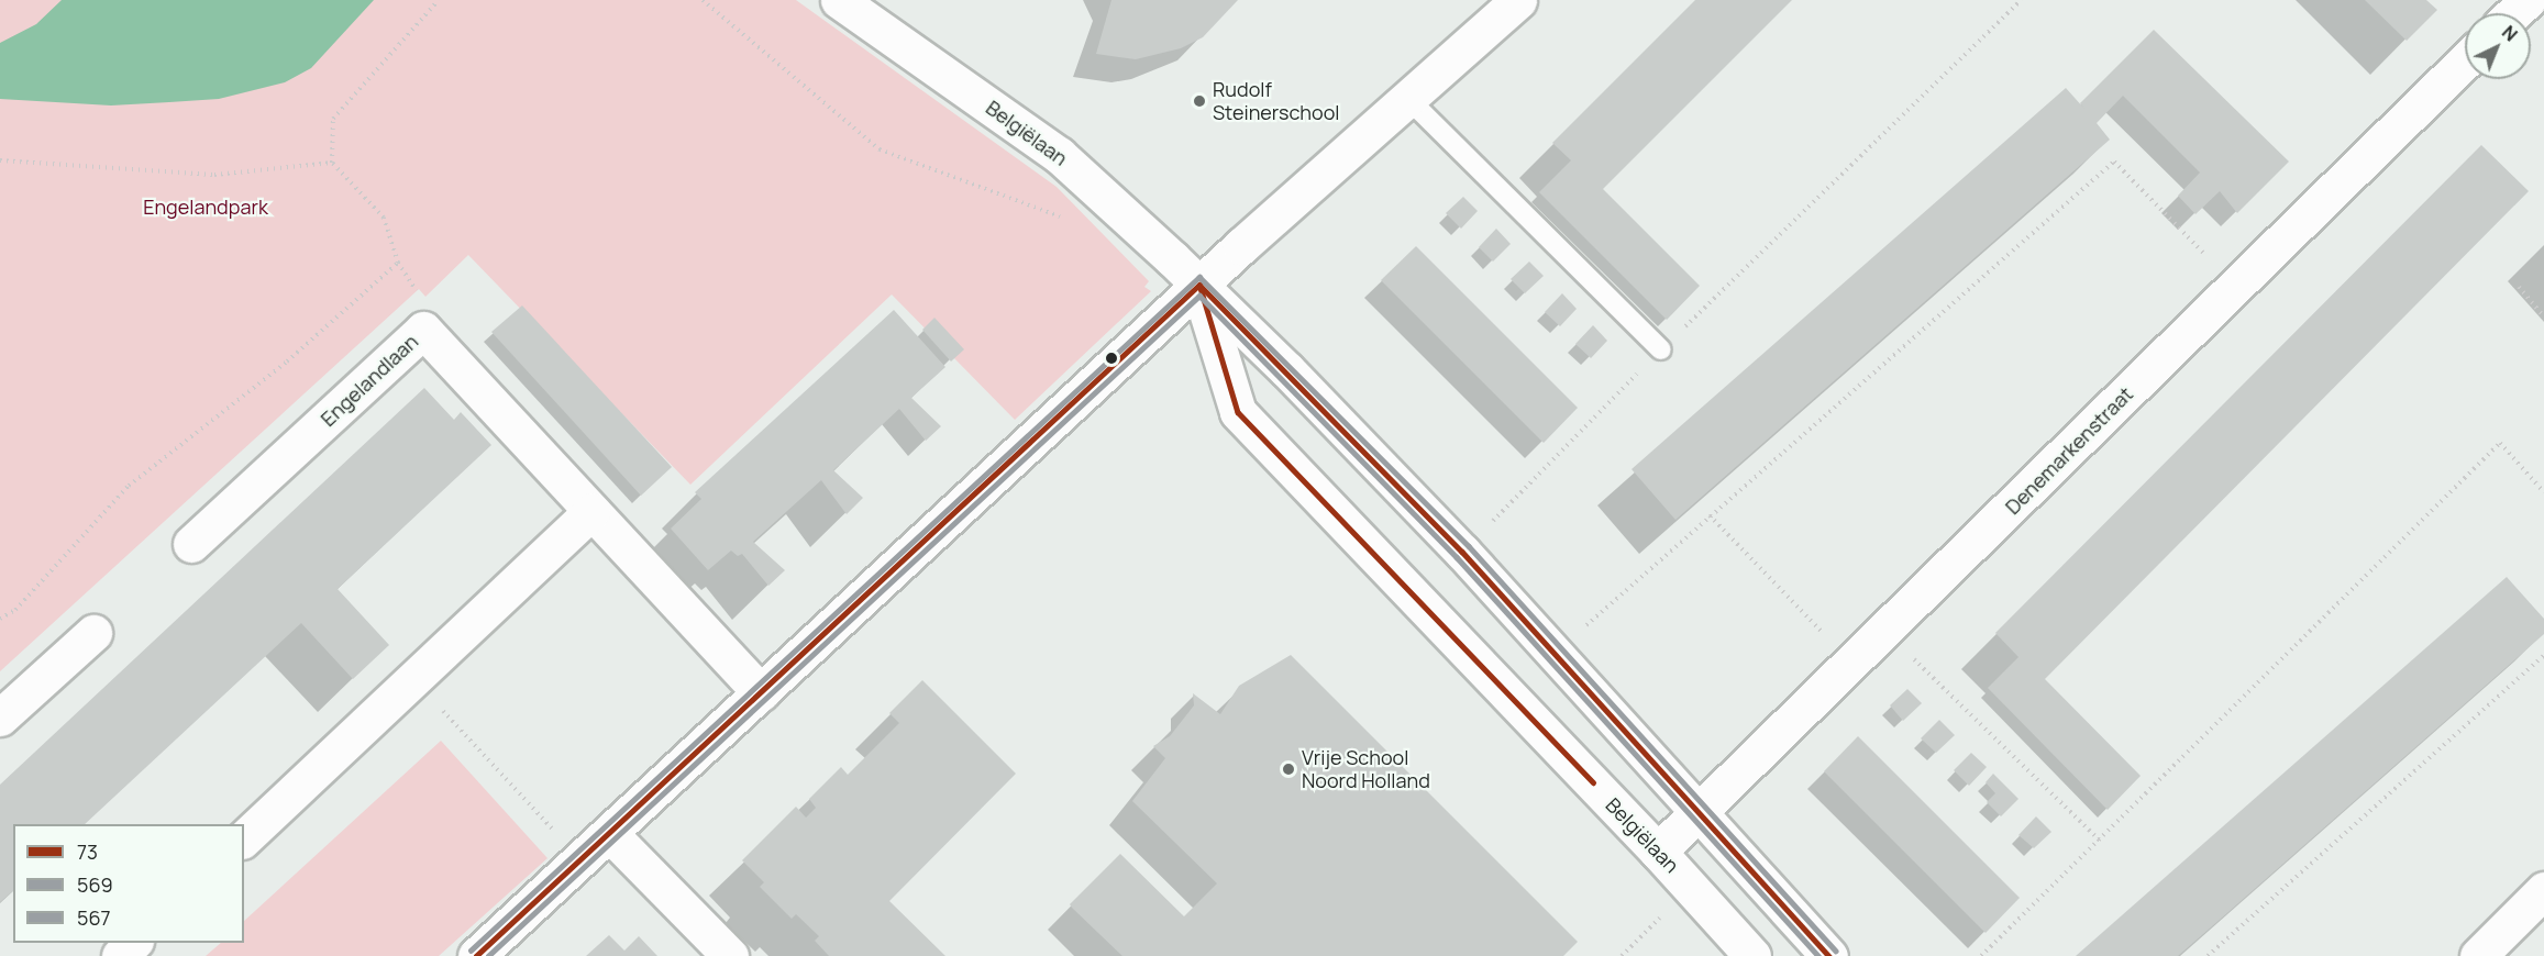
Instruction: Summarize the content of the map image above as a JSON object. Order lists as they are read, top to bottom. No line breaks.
{"streets":{"street":["Belgiëlaan","Engelandlaan","Denemarkenstraat"]},"crossings":[["Belgiëlaan","Denemarkenstraat"]],"parks":["Engelandpark"],"places":["Rudolf Steinerschool","Vrije School Noord Holland"],"lines":["transit line 567","transit line 73","transit line 569"],"legend":["73","569","567"],"north":"top right"}
